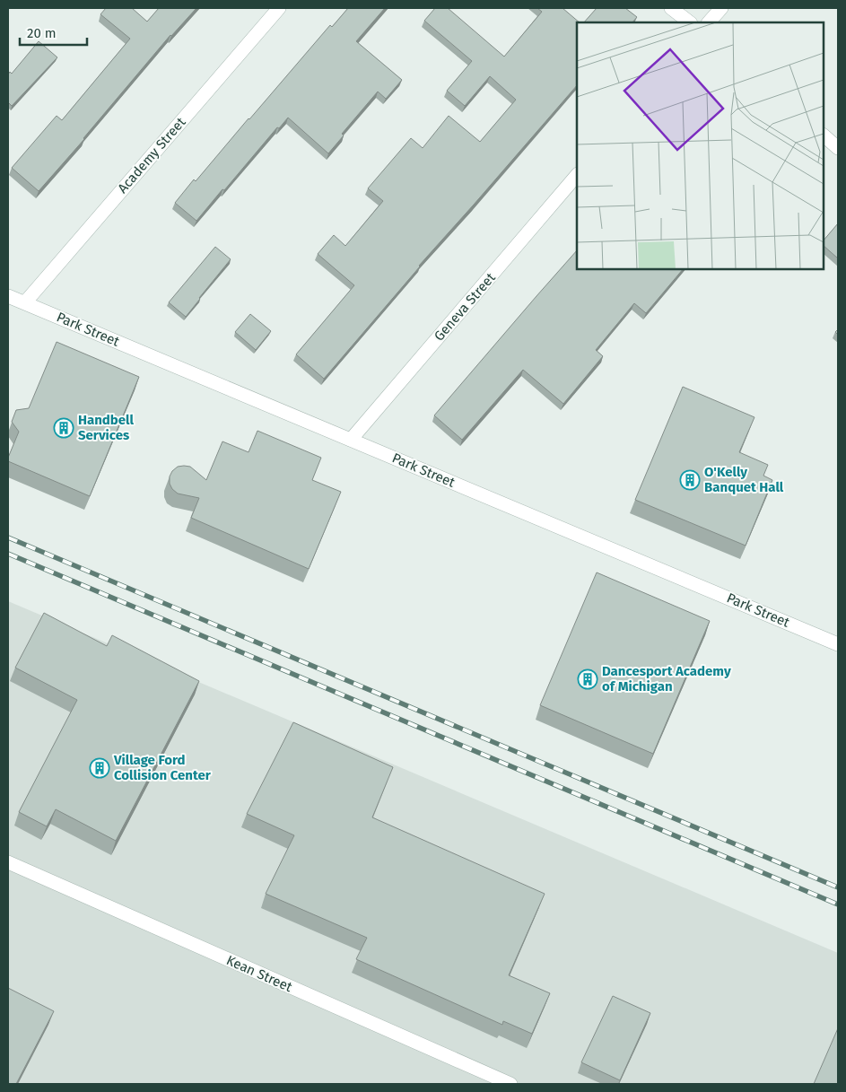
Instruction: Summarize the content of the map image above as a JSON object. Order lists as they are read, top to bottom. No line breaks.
{"streets":{"street":["Academy Street","Geneva Street","Park Street","Kean Street"]},"crossings":[["Academy Street","Park Street"],["Geneva Street","Park Street"]],"places":{"building":["Handbell Services","O'Kelly Banquet Hall","Dancesport Academy of Michigan","Village Ford Collision Center"]},"scale_bar":"20 m"}
